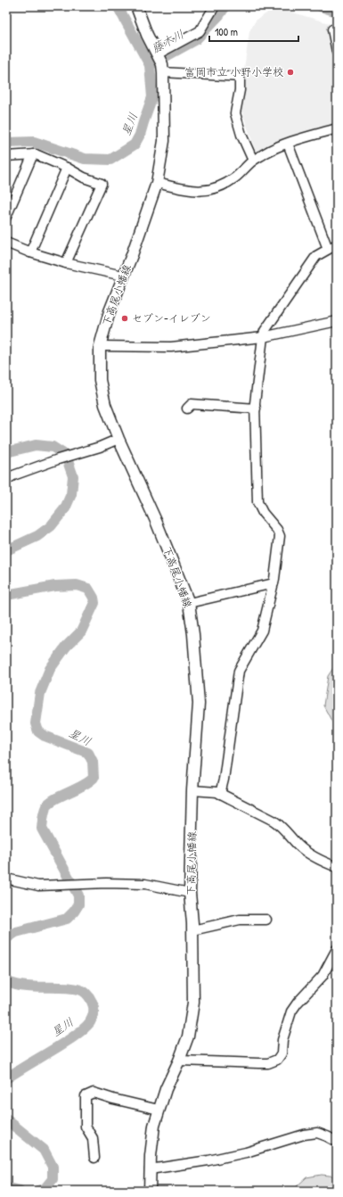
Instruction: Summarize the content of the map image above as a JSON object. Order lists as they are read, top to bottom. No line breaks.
{"streets":{"main road":["下高尾小幡線"]},"water":["藤木川","星川"],"places":["富岡市立 小野小学校","セブン-イレブン"],"scale_bar":"100 m"}
